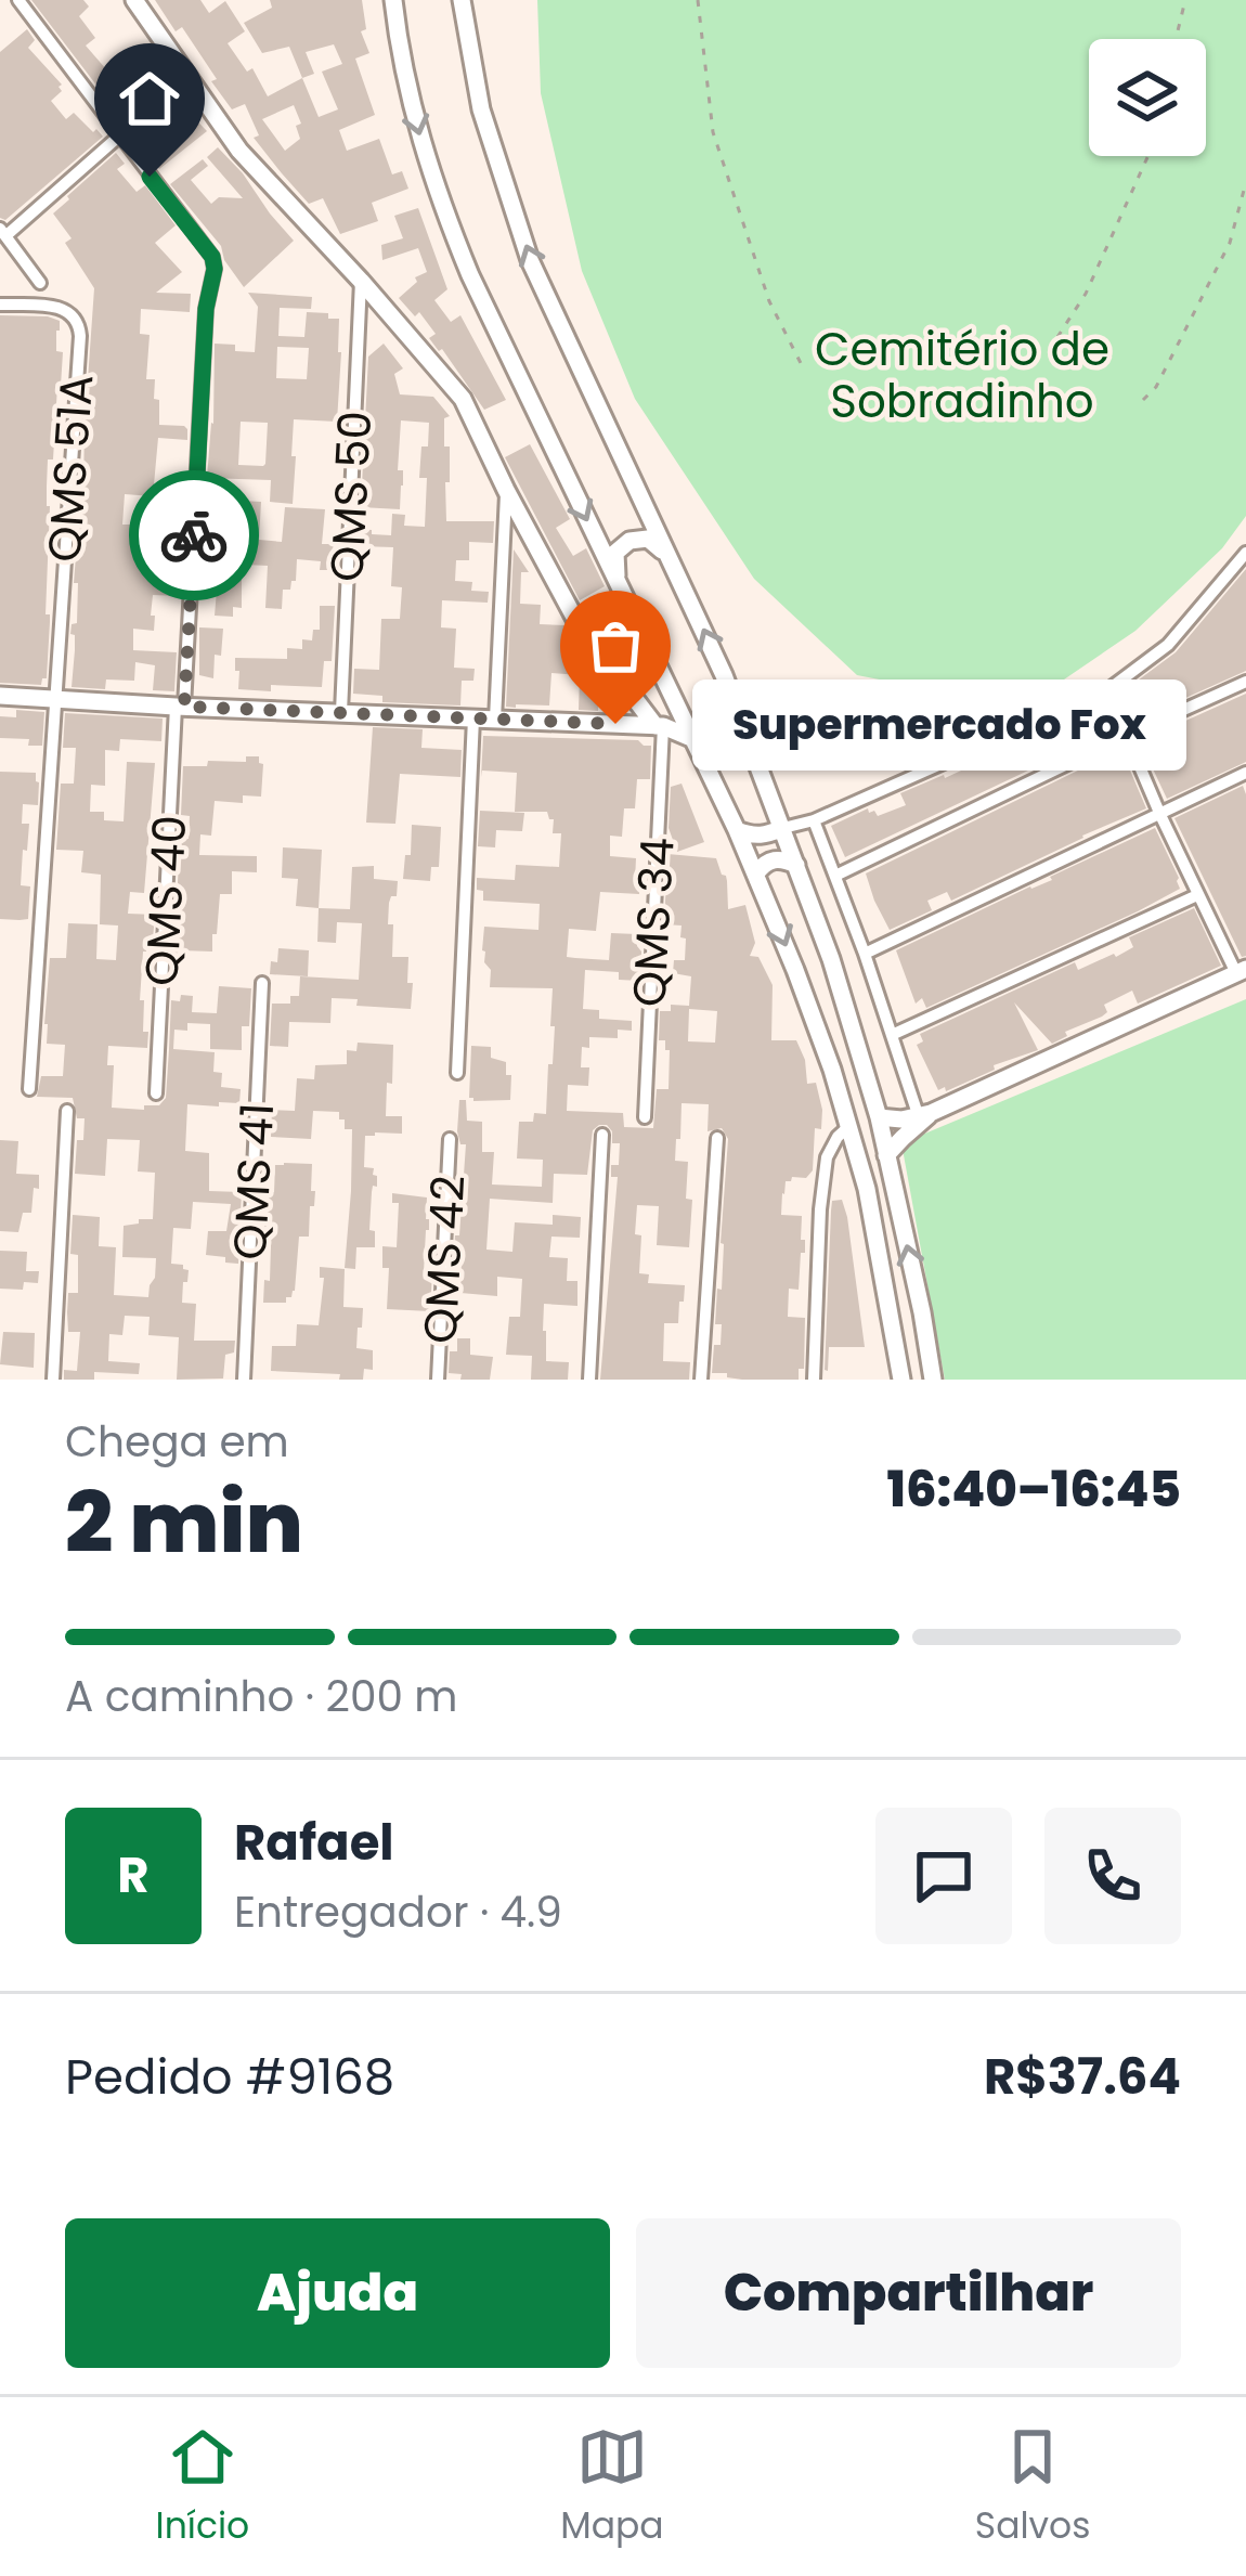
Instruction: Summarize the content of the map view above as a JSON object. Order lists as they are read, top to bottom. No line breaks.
{"streets":{"street":["QMS 51A","QMS 50","QMS 40","QMS 34","QMS 41","QMS 42"]},"parks":["Cemitério de Sobradinho"],"places":["Supermercado Fox"],"page":{"bubble":"Supermercado Fox","heading":["2 min","Chega em","16:40–16:45"],"panel":["Rafael","Entregador · 4.9","Pedido #9168","R$37.64"],"bar":"A caminho · 200 m","round":"R","buttons":["Ajuda","Compartilhar"],"tabs":["Início","Mapa","Salvos"]}}
